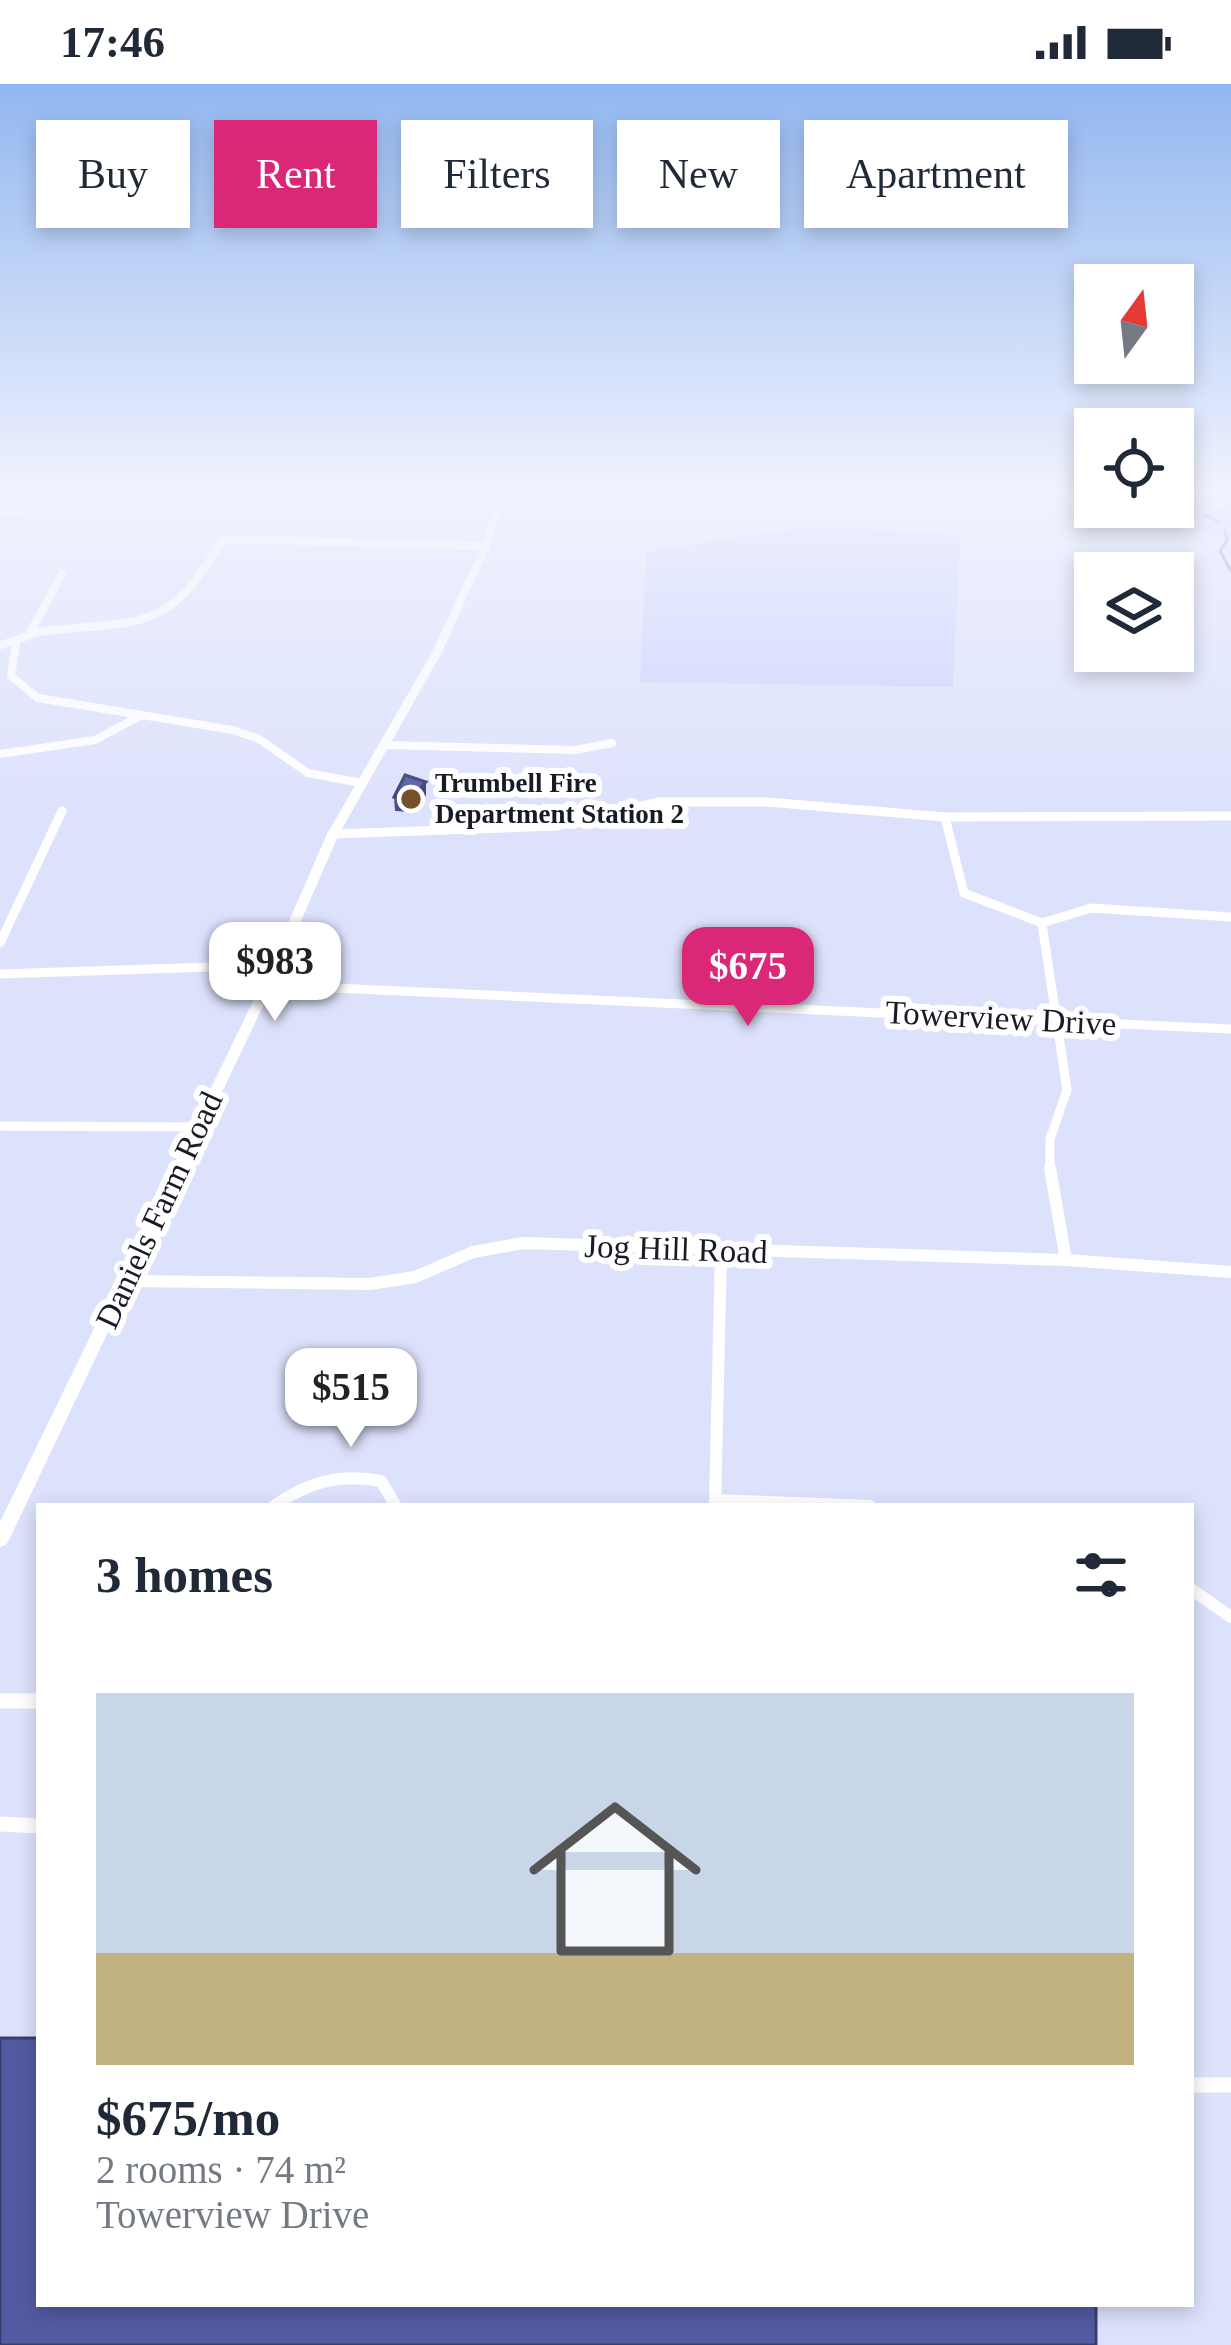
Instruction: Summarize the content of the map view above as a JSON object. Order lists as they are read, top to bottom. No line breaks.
{"streets":{"main road":["Daniels Farm Road"],"street":["Towerview Drive","Jog Hill Road"]},"crossings":[["Towerview Drive","Daniels Farm Road"],["Daniels Farm Road","Jog Hill Road"]],"places":["Trumbell Fire Department Station 2"],"north":"top","page":{"status":"17:46","chip":["Buy","Rent","Filters","New","Apartment"],"price":["$983","$675","$515"],"heading":"3 homes","list":[{"name":"$675/mo","note":"2 rooms · 74 m² · Towerview Drive"}]}}
